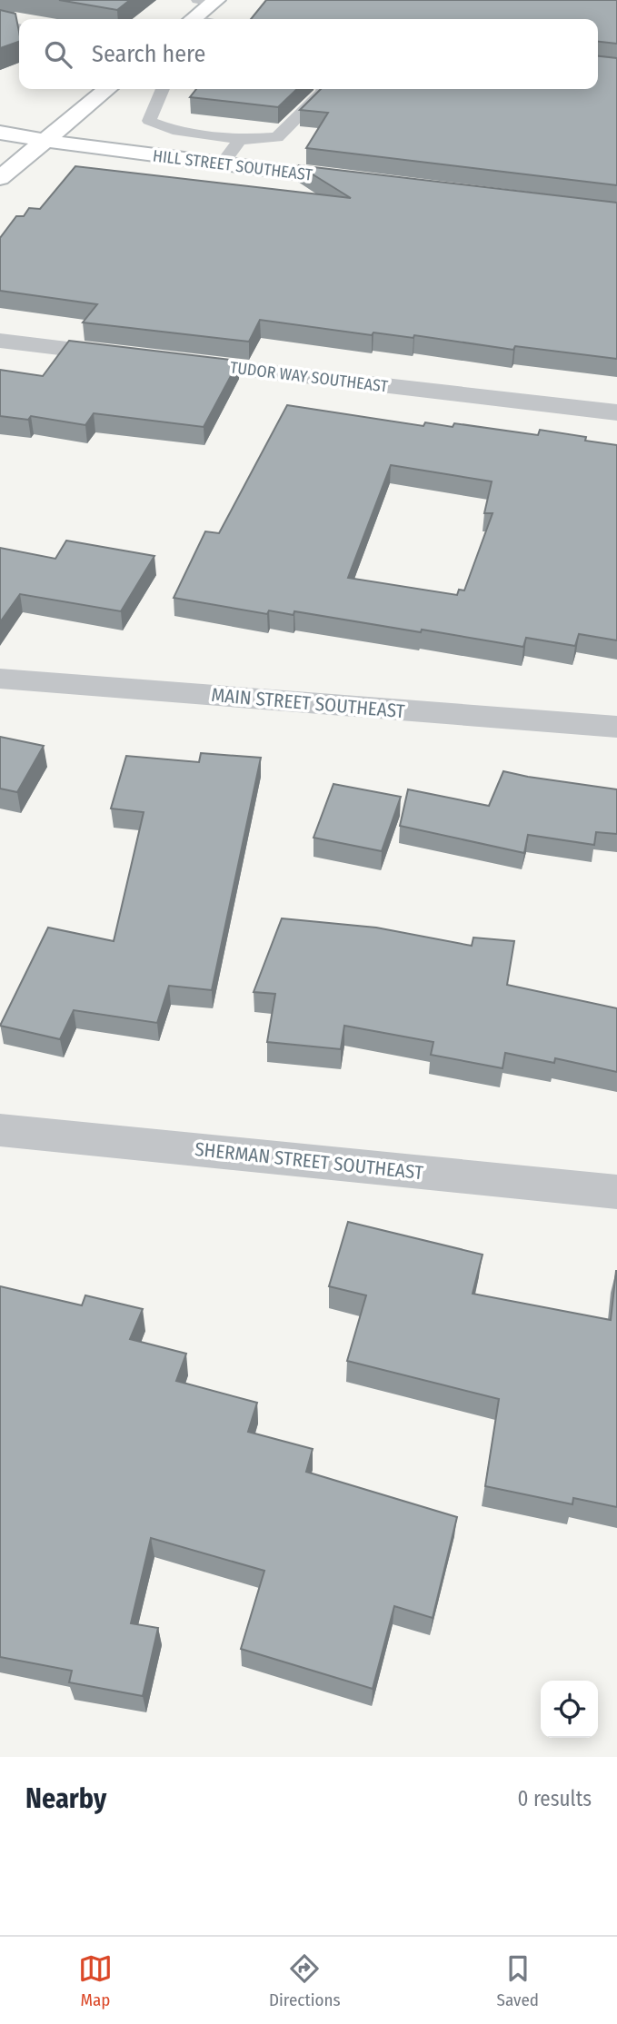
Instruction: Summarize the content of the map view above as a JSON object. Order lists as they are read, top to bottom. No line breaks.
{"streets":{"street":["HILL STREET SOUTHEAST","TUDOR WAY SOUTHEAST","MAIN STREET SOUTHEAST","SHERMAN STREET SOUTHEAST"]},"page":{"search":"Search here","heading":["Nearby","0 results"],"nav":["Map","Directions","Saved"]}}
